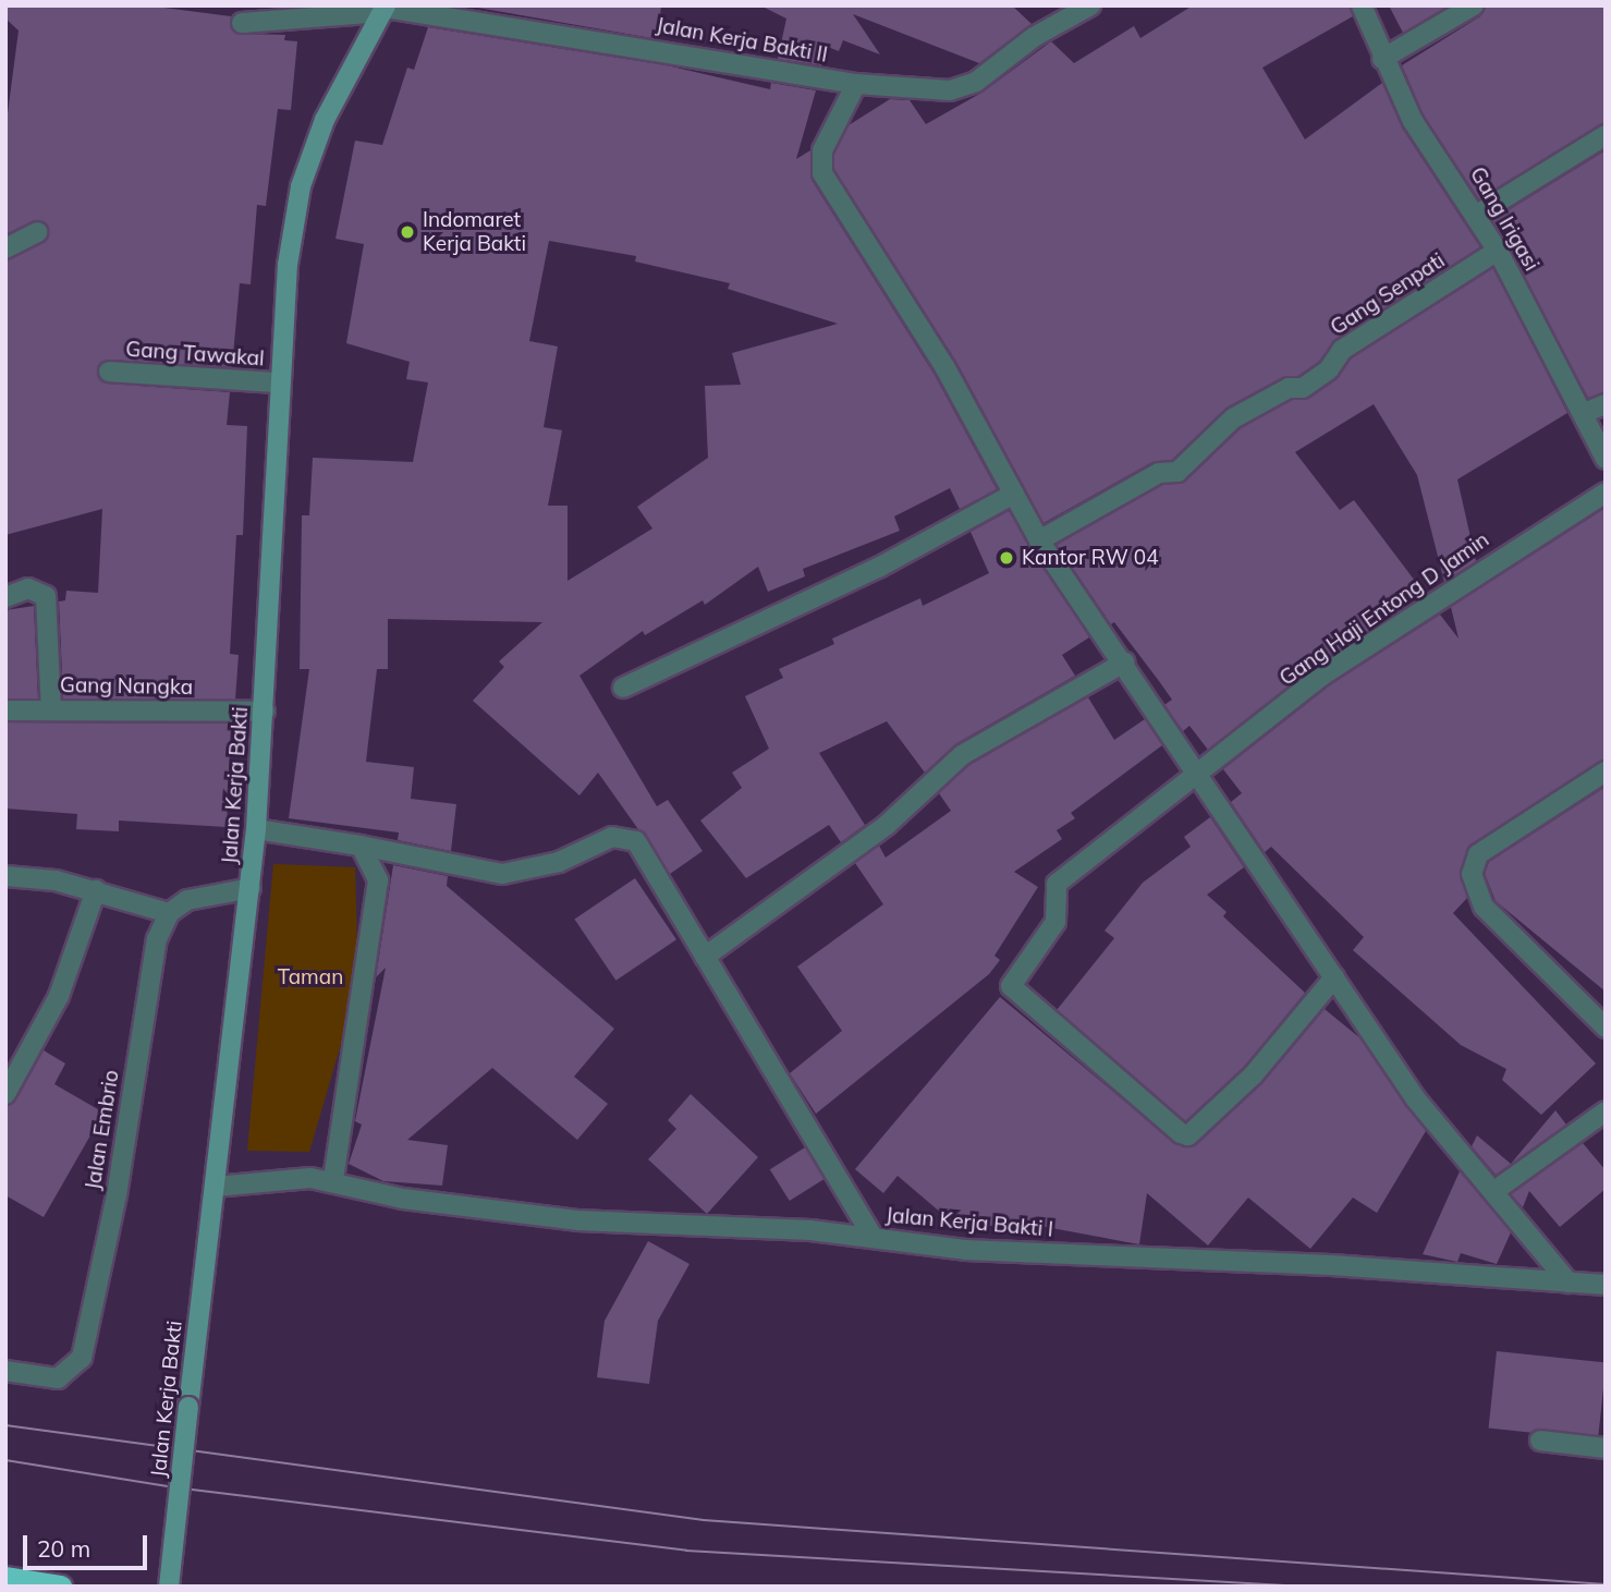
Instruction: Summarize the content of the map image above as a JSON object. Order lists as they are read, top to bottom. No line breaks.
{"streets":{"street":["Jalan Kerja Bakti II","Gang Irigasi","Gang Senpati","Gang Tawakal","Gang Haji Entong D Jamin","Gang Nangka","Jalan Kerja Bakti","Jalan Embrio","Jalan Kerja Bakti I"]},"crossings":[["Jalan Kerja Bakti II","Jalan Kerja Bakti"],["Gang Irigasi","Gang Senpati"],["Gang Tawakal","Jalan Kerja Bakti"],["Gang Nangka","Jalan Kerja Bakti"],["Jalan Kerja Bakti","Jalan Kerja Bakti I"]],"parks":["Taman"],"places":["Indomaret Kerja Bakti","Kantor RW 04"],"scale_bar":"20 m"}
